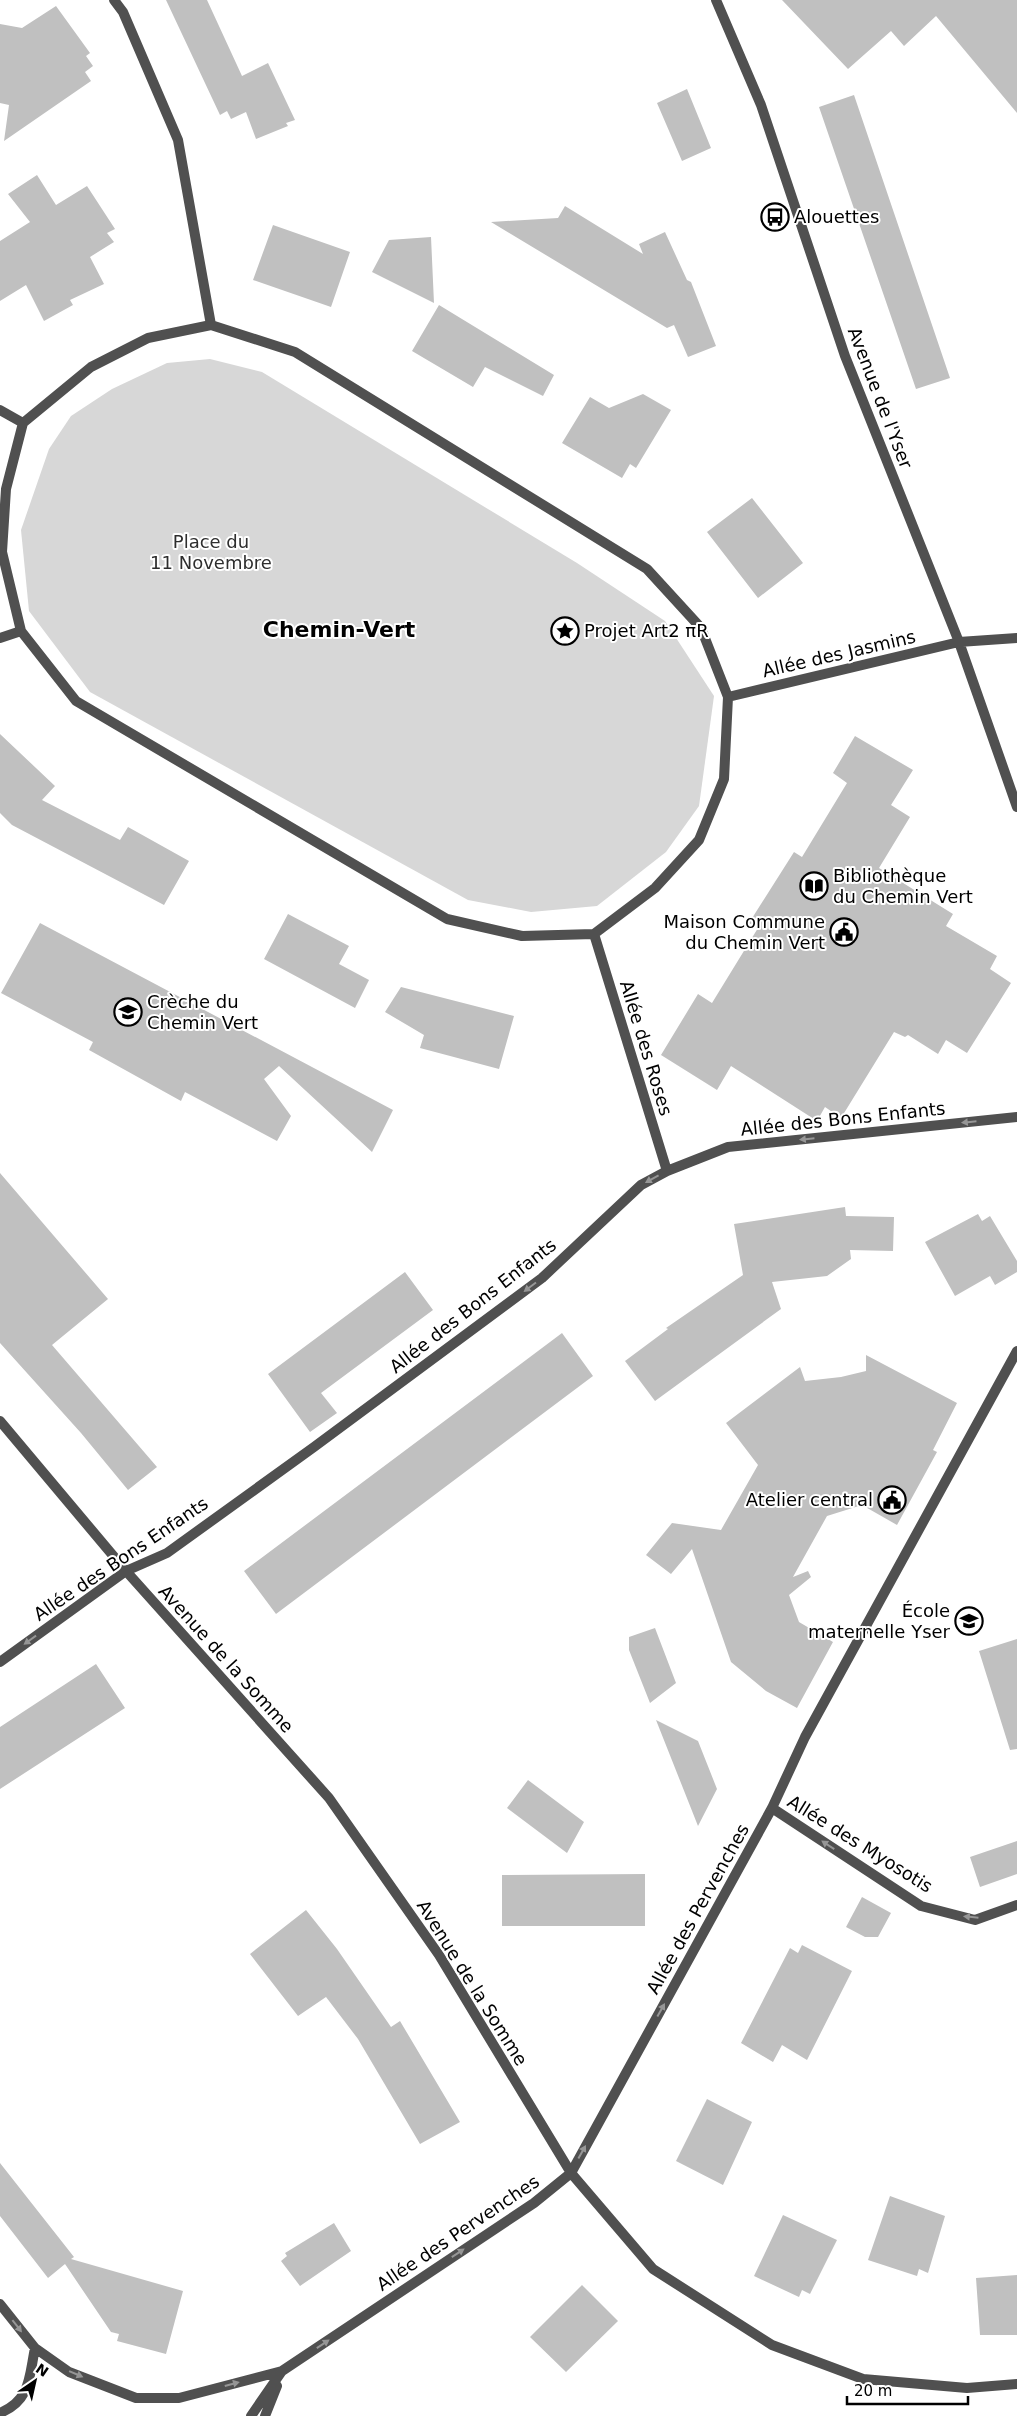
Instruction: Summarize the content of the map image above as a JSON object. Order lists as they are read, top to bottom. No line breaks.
{"streets":{"street":["Avenue de l'Yser","Allée des Jasmins","Allée des Roses","Allée des Bons Enfants","Avenue de la Somme","Allée des Myosotis","Allée des Pervenches"]},"crossings":[["Avenue de l'Yser","Allée des Jasmins"],["Allée des Roses","Allée des Bons Enfants"],["Allée des Bons Enfants","Avenue de la Somme"],["Avenue de la Somme","Allée des Pervenches"],["Allée des Myosotis","Allée des Pervenches"]],"one_way":["Allée des Bons Enfants","Allée des Myosotis","Allée des Pervenches"],"districts":["Chemin-Vert"],"parks":["Place du 11 Novembre"],"places":{"bus stop":["Alouettes"],"place":["Projet Art2 πR"],"library":["Bibliothèque du Chemin Vert"],"public building":["Maison Commune du Chemin Vert","Atelier central"],"school or university":["Crèche du Chemin Vert","École maternelle Yser"]},"scale_bar":"20 m","north":"top right"}
